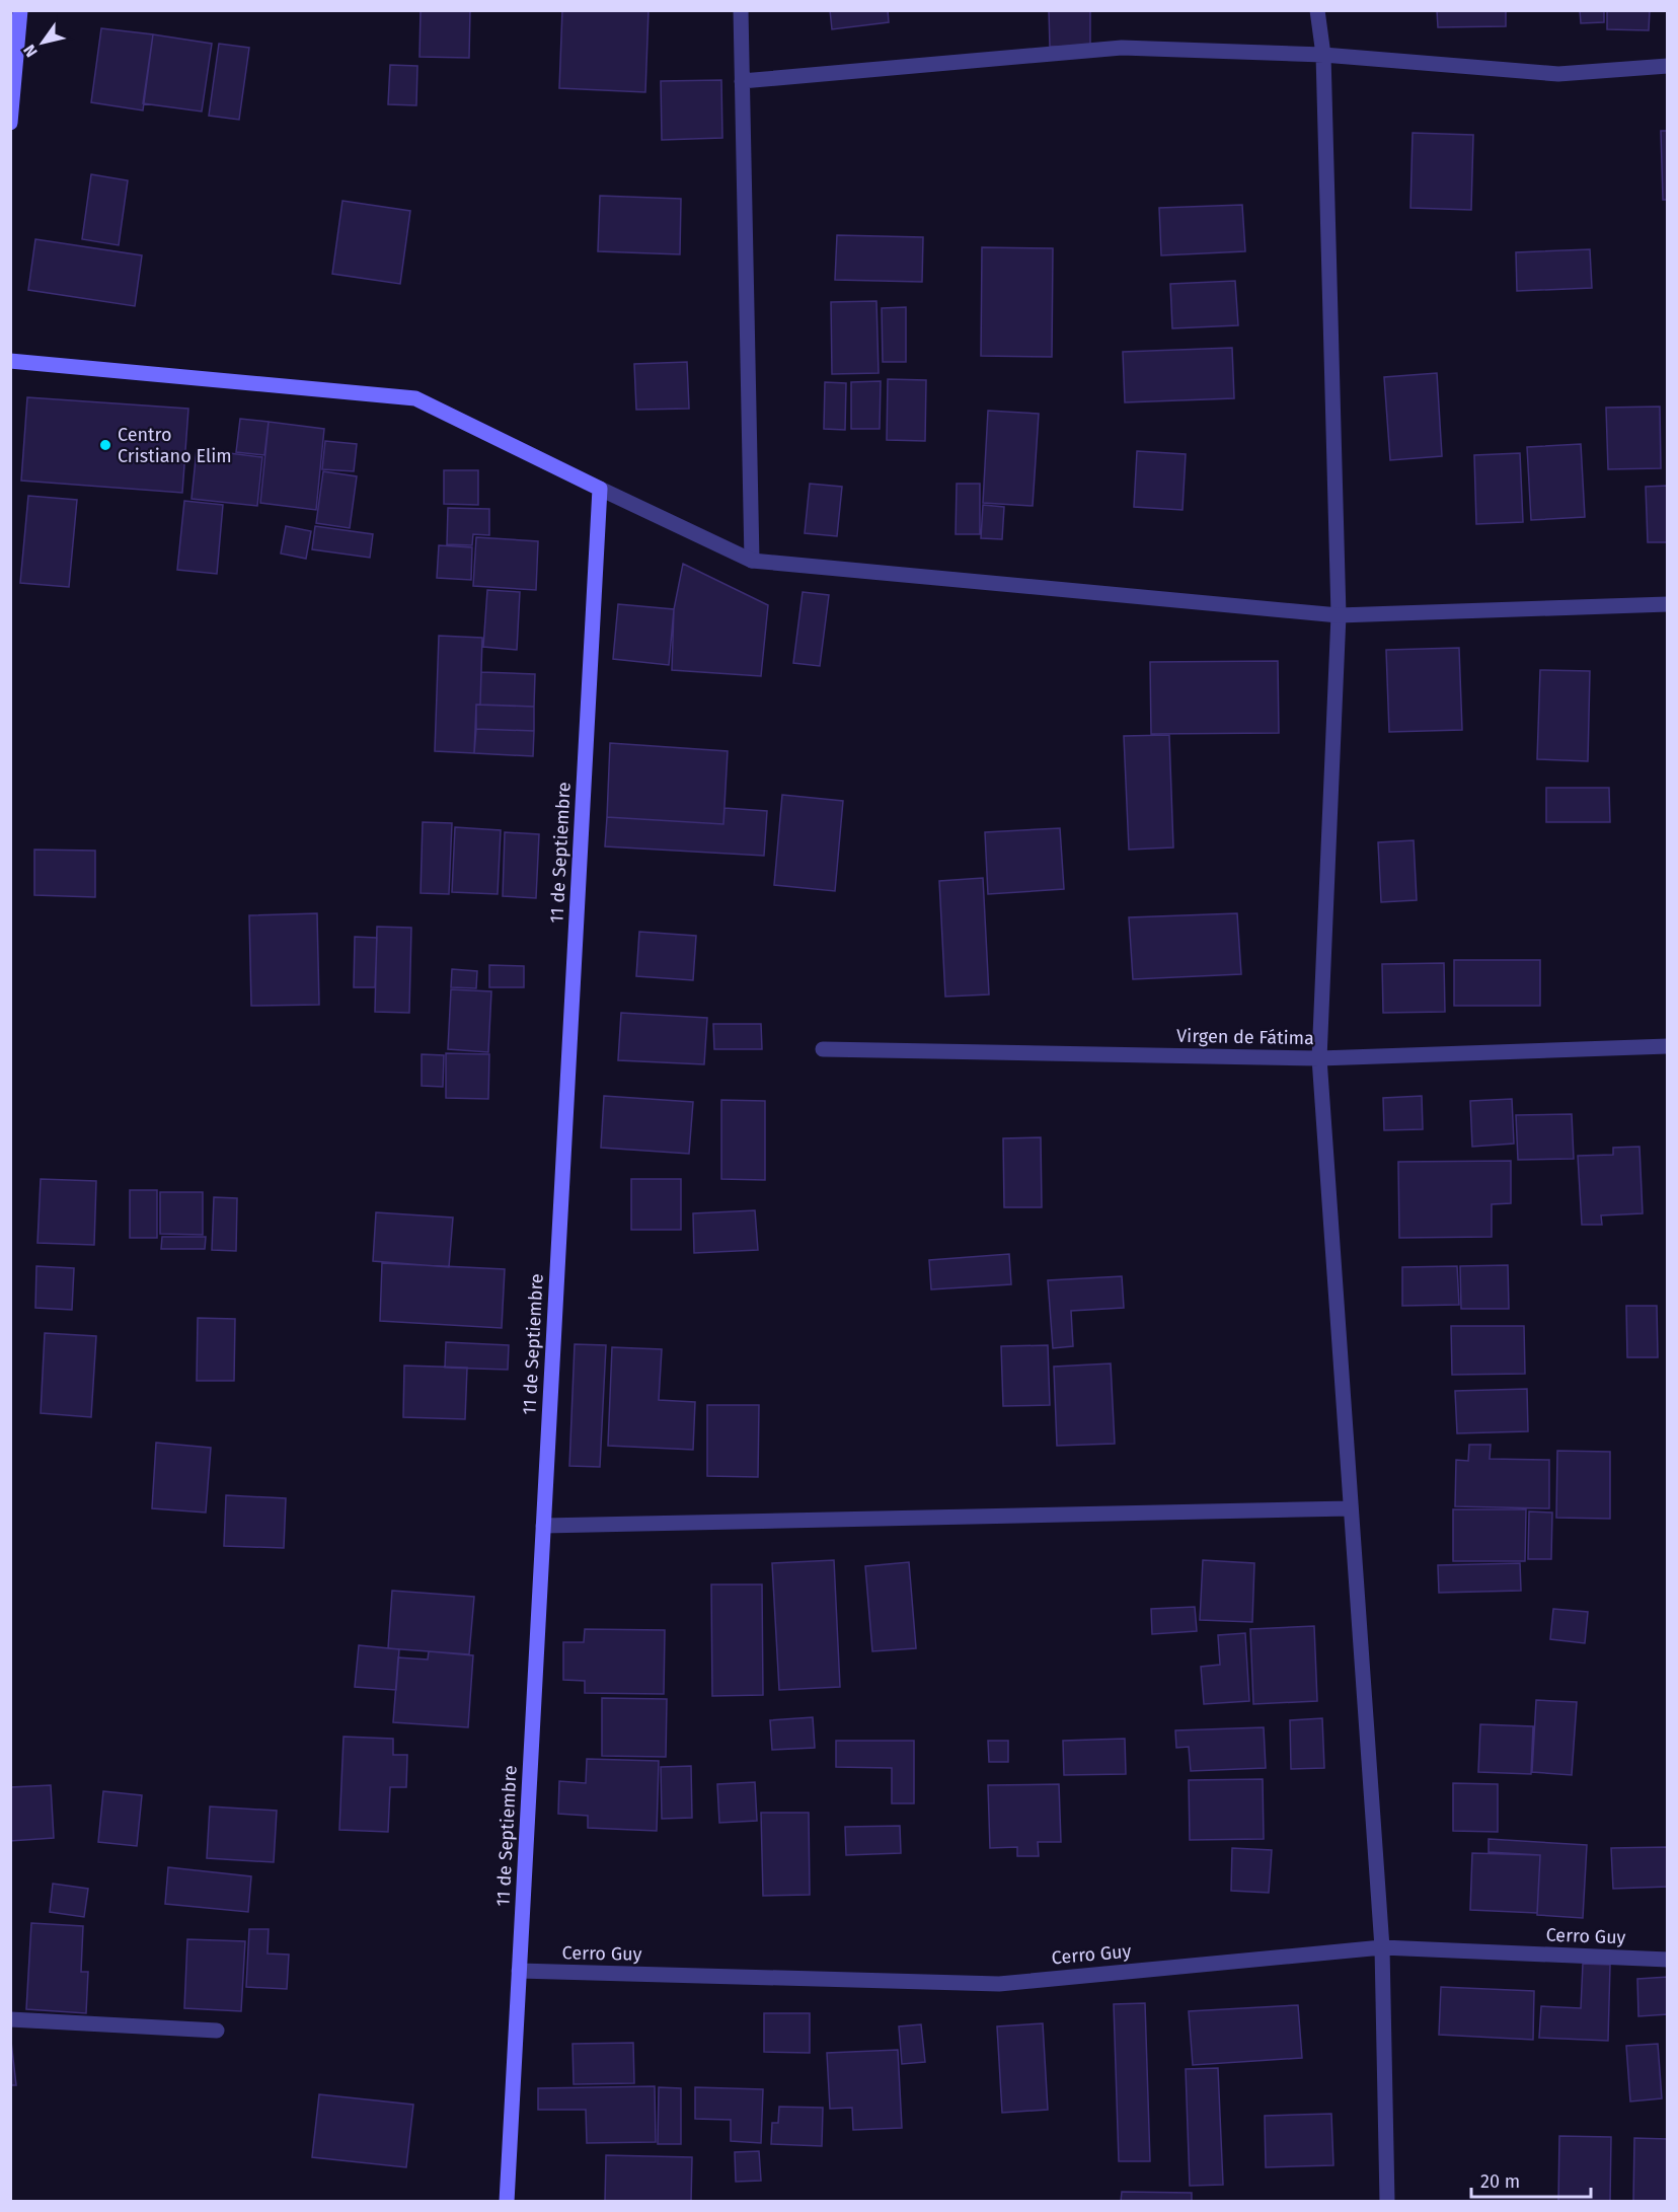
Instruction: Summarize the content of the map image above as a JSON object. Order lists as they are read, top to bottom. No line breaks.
{"streets":{"main road":["11 de Septiembre"],"street":["Virgen de Fátima","Cerro Guy"]},"crossings":[["11 de Septiembre","Cerro Guy"]],"places":["Centro Cristiano Elim"],"scale_bar":"20 m","north":"bottom left"}
